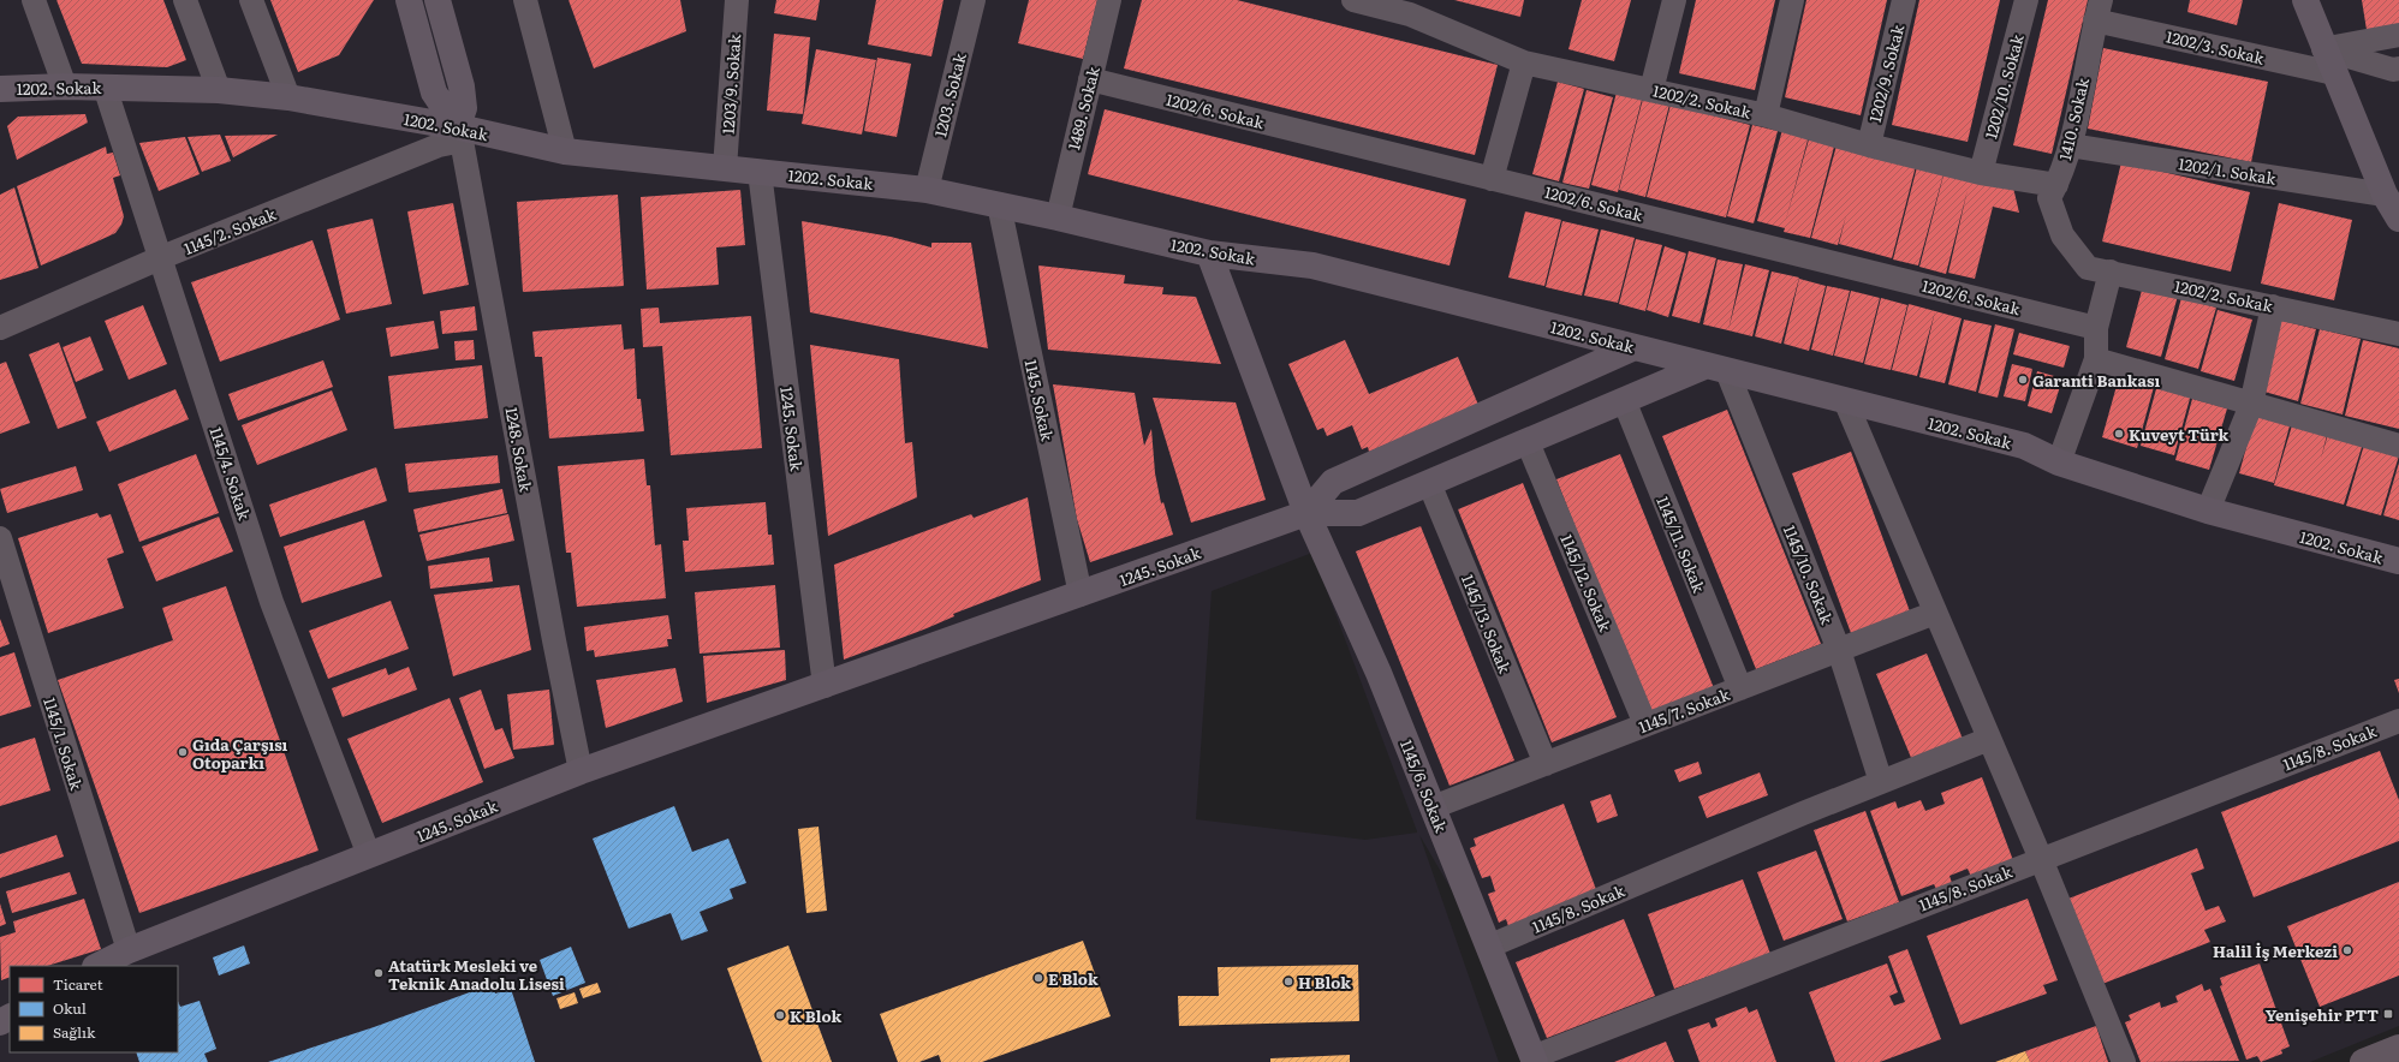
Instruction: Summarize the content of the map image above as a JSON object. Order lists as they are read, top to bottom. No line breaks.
{"streets":{"street":["1202/3. Sokak","1202/9. Sokak","1203/9. Sokak","1202/10. Sokak","1202. Sokak","1203. Sokak","1202/2. Sokak","1489. Sokak","1202/6. Sokak","1410. Sokak","1202/1. Sokak","1145/2. Sokak","1145. Sokak","1245. Sokak","1248. Sokak","1145/4. Sokak","1145/11. Sokak","1145/10. Sokak","1145/12. Sokak","1145/13. Sokak","1145/7. Sokak","1145/1. Sokak","1145/8. Sokak","1145/6. Sokak"]},"crossings":[["1202/3. Sokak","1410. Sokak"],["1202/9. Sokak","1202/2. Sokak"],["1203/9. Sokak","1202. Sokak"],["1202/10. Sokak","1202/2. Sokak"],["1202. Sokak","1203. Sokak"],["1202. Sokak","1489. Sokak"],["1202. Sokak","1145/2. Sokak"],["1202. Sokak","1145. Sokak"],["1202. Sokak","1245. Sokak"],["1202. Sokak","1248. Sokak"],["1202. Sokak","1145/4. Sokak"],["1202. Sokak","1145/10. Sokak"],["1202. Sokak","1145/6. Sokak"],["1202/2. Sokak","1410. Sokak"],["1489. Sokak","1202/6. Sokak"],["1410. Sokak","1202/1. Sokak"],["1145/2. Sokak","1248. Sokak"],["1145/2. Sokak","1145/4. Sokak"],["1145. Sokak","1245. Sokak"],["1245. Sokak","1248. Sokak"],["1245. Sokak","1145/4. Sokak"],["1245. Sokak","1145/1. Sokak"],["1245. Sokak","1145/6. Sokak"],["1145/11. Sokak","1145/7. Sokak"],["1145/10. Sokak","1145/7. Sokak"],["1145/10. Sokak","1145/8. Sokak"],["1145/12. Sokak","1145/7. Sokak"],["1145/13. Sokak","1145/7. Sokak"],["1145/7. Sokak","1145/6. Sokak"],["1145/8. Sokak","1145/6. Sokak"]],"places":{"other":["Garanti Bankası","Kuveyt Türk","Gıda Çarşısı Otoparkı","Halil İş Merkezi","Atatürk Mesleki ve Teknik Anadolu Lisesi","E Blok","H Blok","K Blok"],"transit":["Yenişehir PTT"]},"legend":["Ticaret","Okul","Sağlık"]}
